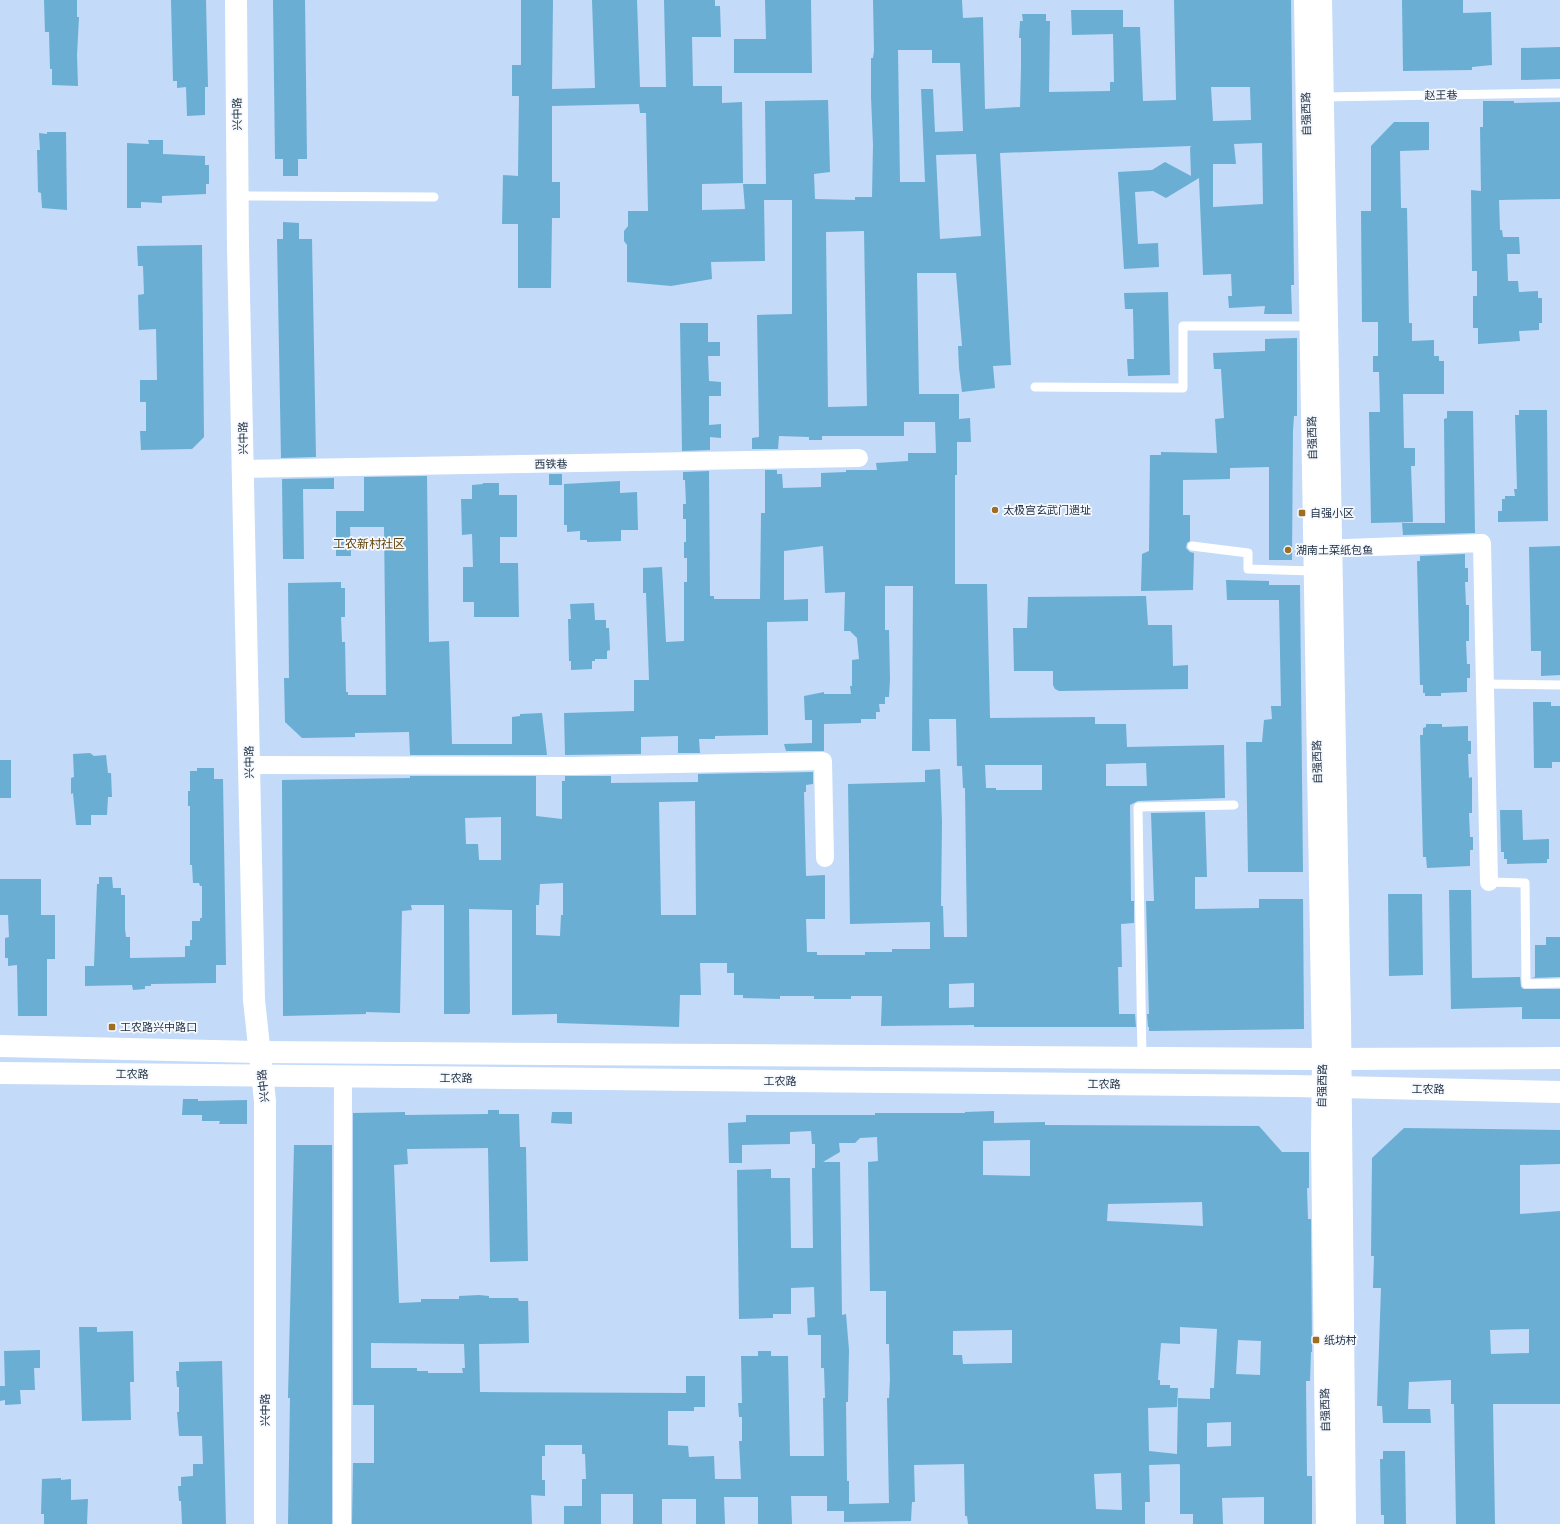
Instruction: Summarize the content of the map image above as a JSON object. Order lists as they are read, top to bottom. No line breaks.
{"streets":{"main road":["兴中路","自强西路","工农路"],"street":["西铁巷"],"lane":["赵王巷"]},"crossings":[["赵王巷","自强西路"],["兴中路","西铁巷"],["兴中路","工农路"],["自强西路","工农路"]],"districts":["工农新村社区"],"places":{"other":["太极宫玄武门遗址","湖南土菜纸包鱼"],"transit":["自强小区","工农路兴中路口","纸坊村"]}}
